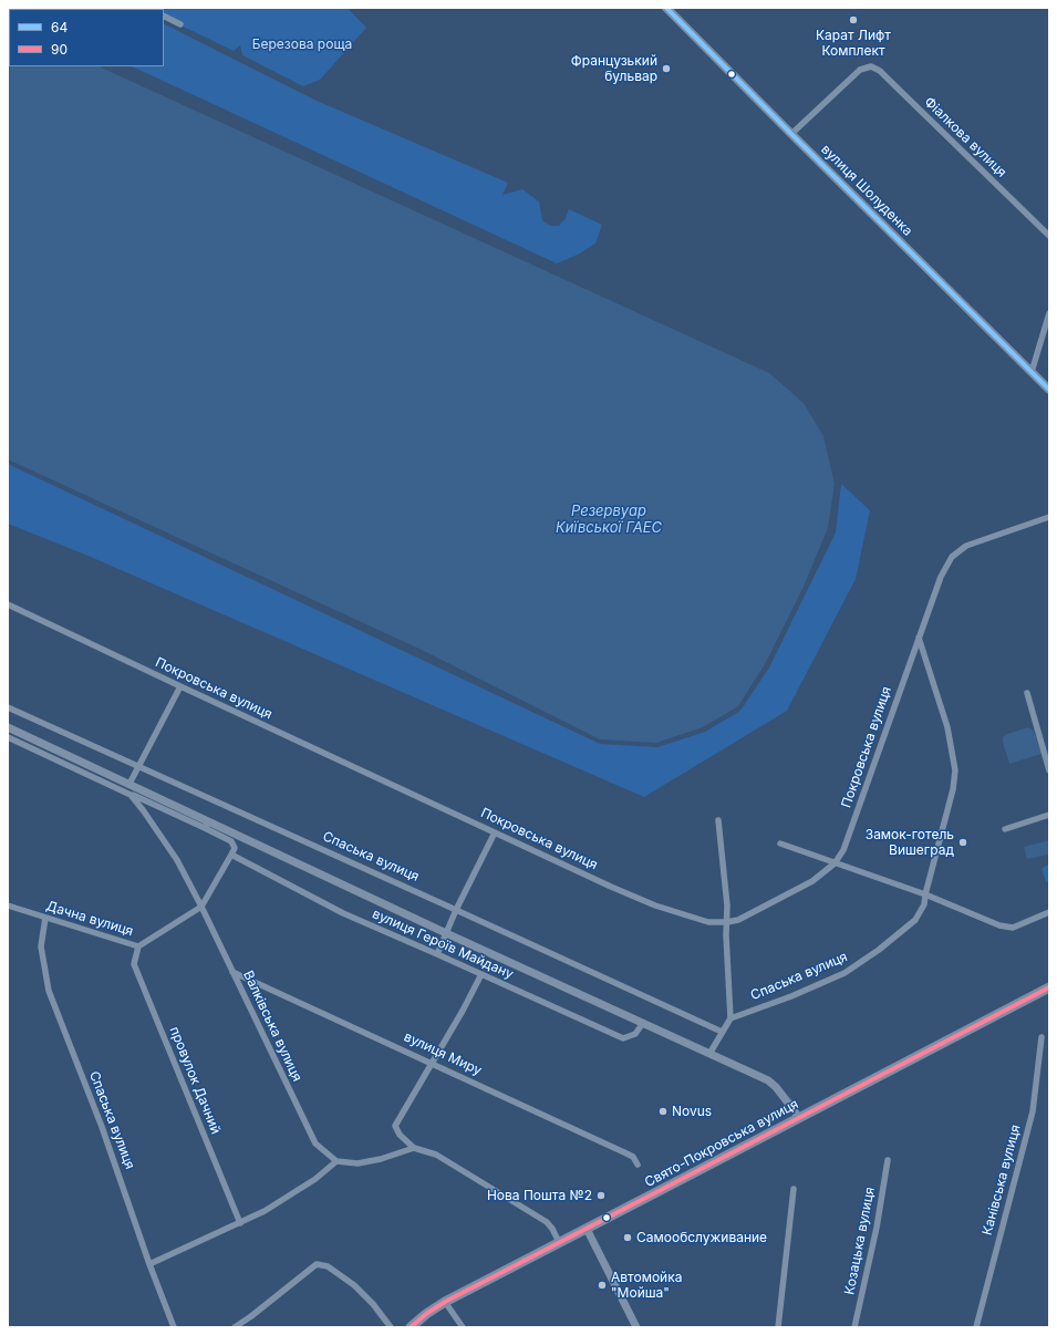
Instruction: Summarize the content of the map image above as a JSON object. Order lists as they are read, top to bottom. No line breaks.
{"streets":{"main road":["вулиця Шолуденка","Свято-Покровська вулиця"],"street":["Фіалкова вулиця","Покровська вулиця","Спаська вулиця","Дачна вулиця","вулиця Героїв Майдану","Валківська вулиця","вулиця Миру","провулок Дачний","Канівська вулиця","Козацька вулиця"]},"crossings":[["Фіалкова вулиця","вулиця Шолуденка"],["Покровська вулиця","Спаська вулиця"],["Спаська вулиця","Дачна вулиця"],["Дачна вулиця","вулиця Героїв Майдану"],["Дачна вулиця","Валківська вулиця"],["Дачна вулиця","провулок Дачний"],["Валківська вулиця","вулиця Миру"]],"water":["Резервуар Київської ГАЕС"],"parks":["Березова роща"],"places":["Карат Лифт Комплект","Французький бульвар","Замок-готель Вишеград","Novus","Нова Пошта №2","Самообслуживание","Автомойка \"Мойша\""],"lines":["transit line 64","transit line 90"],"legend":["64","90"]}
